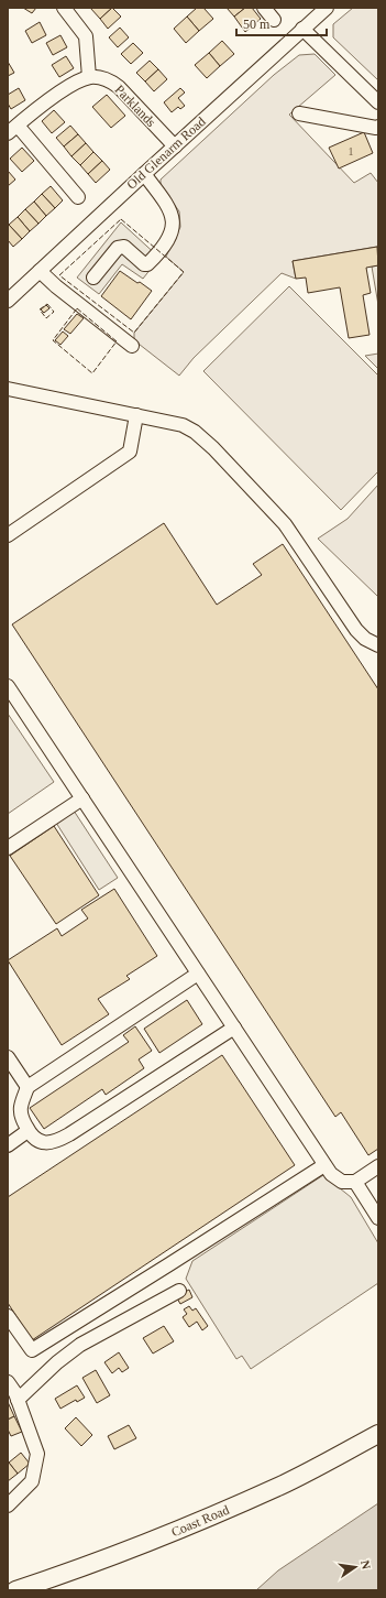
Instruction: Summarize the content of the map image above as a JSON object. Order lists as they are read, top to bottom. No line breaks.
{"streets":{"main road":["Coast Road"],"street":["Parklands","Old Glenarm Road"]},"crossings":[["Parklands","Old Glenarm Road"]],"house_numbers":["1"],"scale_bar":"50 m","north":"right"}
